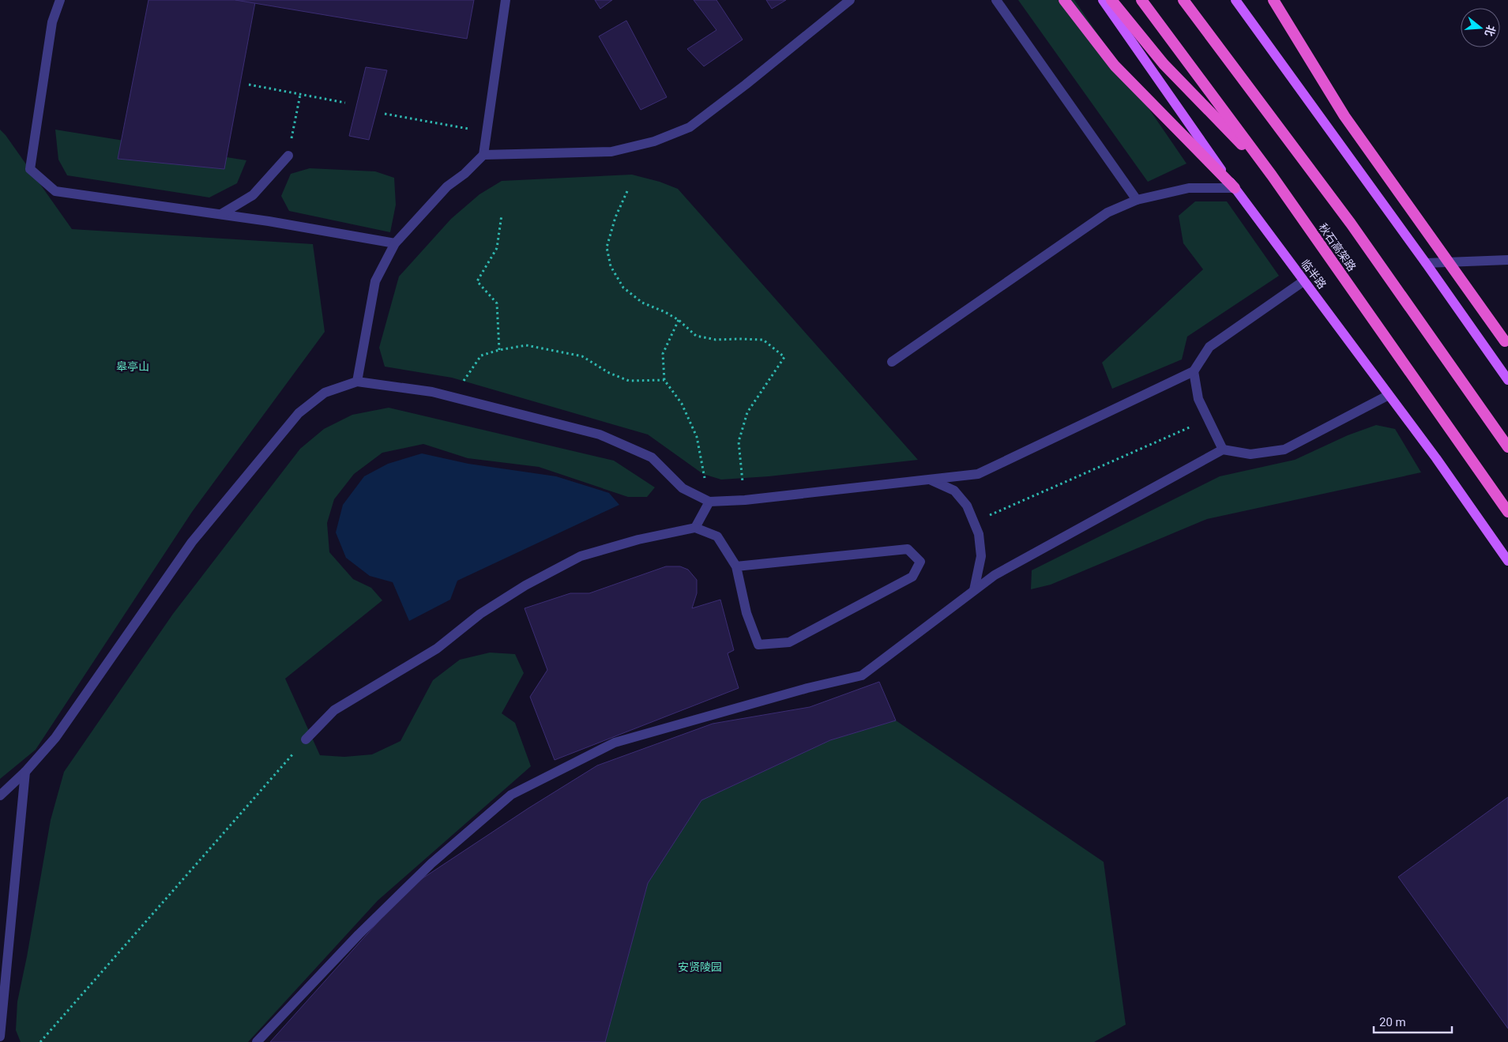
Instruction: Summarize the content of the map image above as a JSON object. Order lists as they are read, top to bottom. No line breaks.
{"streets":{"highway":["秋石高架路"],"main road":["临半路"]},"parks":["皋亭山","安贤陵园"],"scale_bar":"20 m","north":"right"}
